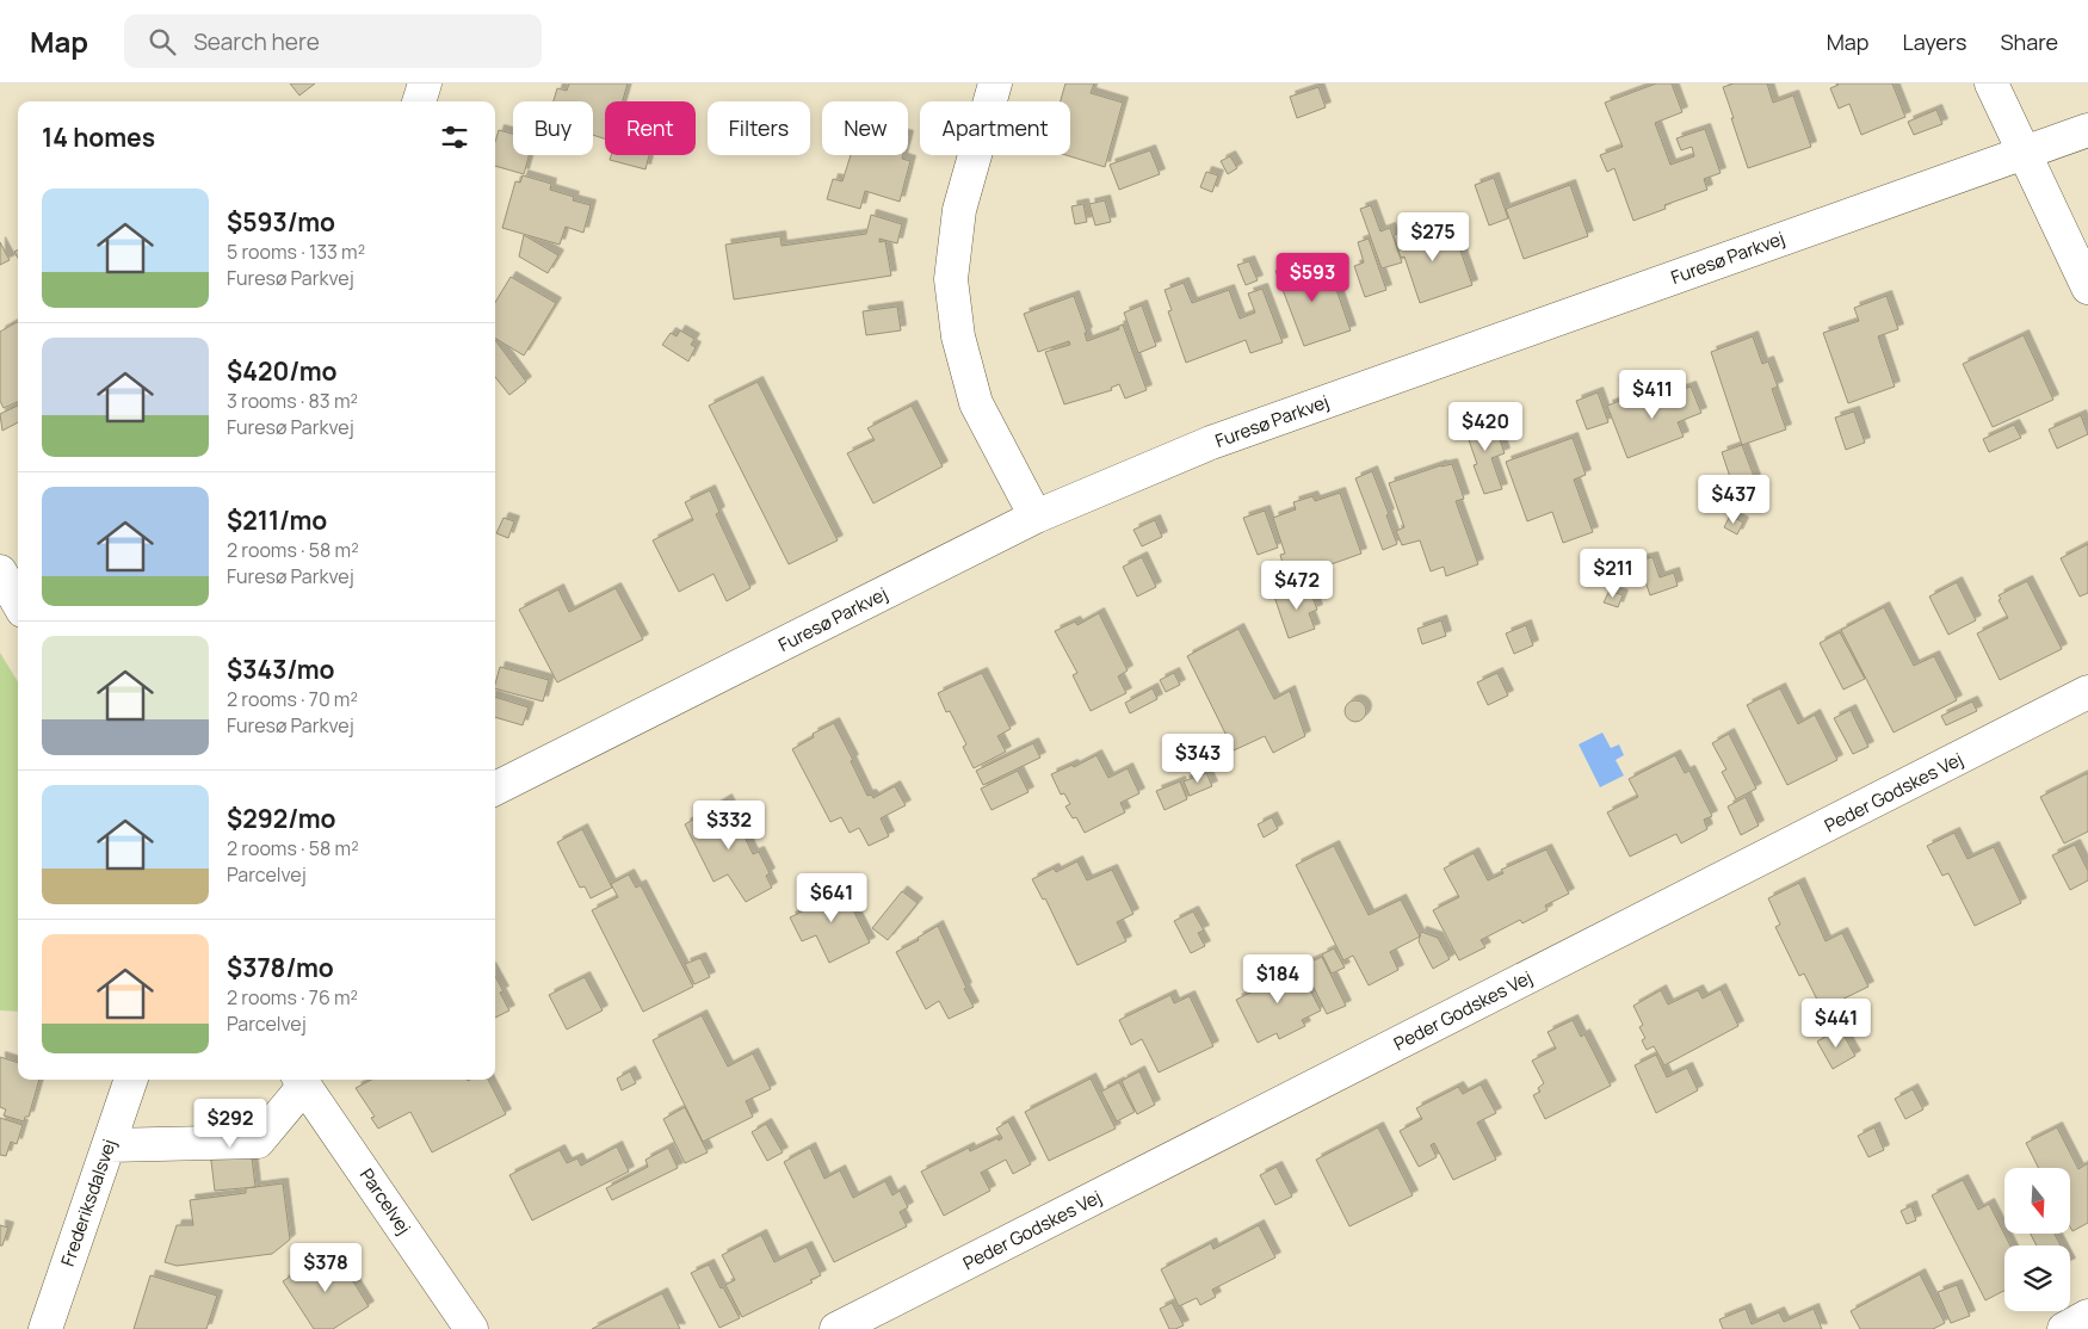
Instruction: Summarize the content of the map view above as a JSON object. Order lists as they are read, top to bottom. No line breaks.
{"streets":{"street":["Furesø Parkvej","Peder Godskes Vej","Parcelvej","Frederiksdalsvej"]},"north":"bottom","page":{"header":"Map","search":"Search here","nav":["Map","Layers","Share"],"chip":["Buy","Rent","Filters","New","Apartment"],"heading":"14 homes","list":[{"name":"$593/mo","note":"5 rooms · 133 m² · Furesø Parkvej"},{"name":"$420/mo","note":"3 rooms · 83 m² · Furesø Parkvej"},{"name":"$211/mo","note":"2 rooms · 58 m² · Furesø Parkvej"},{"name":"$343/mo","note":"2 rooms · 70 m² · Furesø Parkvej"},{"name":"$292/mo","note":"2 rooms · 58 m² · Parcelvej"},{"name":"$378/mo","note":"2 rooms · 76 m² · Parcelvej"}],"price":["$275","$593","$411","$420","$437","$211","$472","$343","$332","$641","$184","$441","$292","$378"]}}
